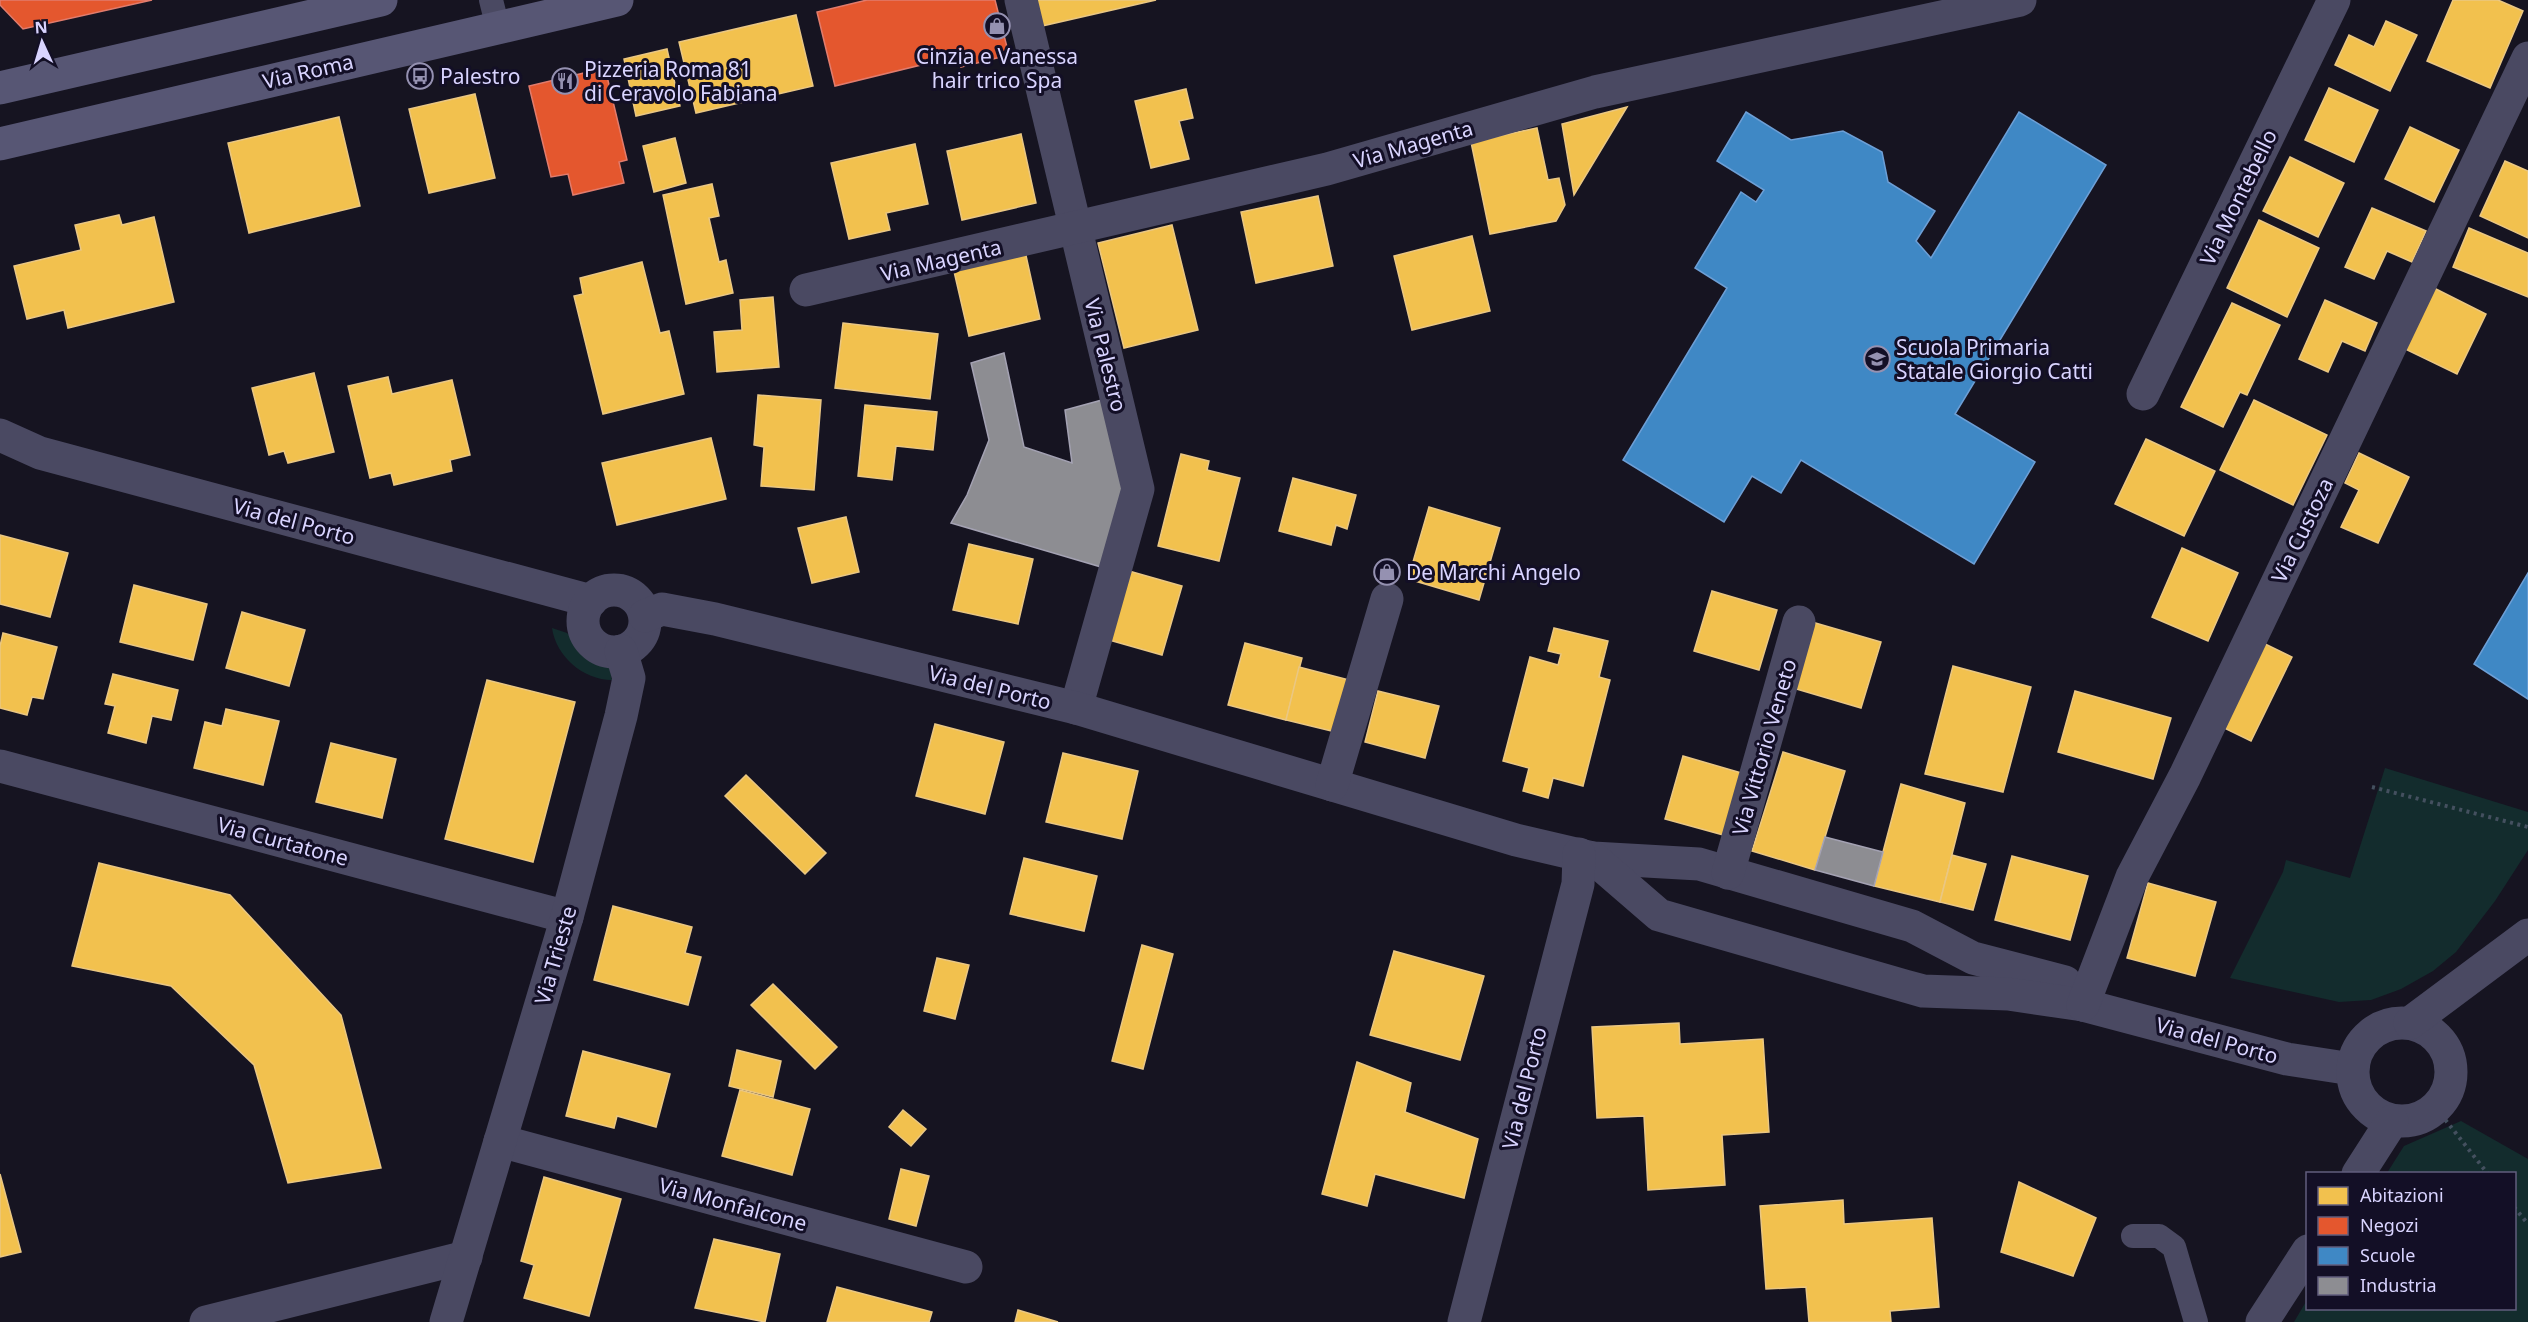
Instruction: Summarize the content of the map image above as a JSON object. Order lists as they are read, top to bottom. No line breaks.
{"streets":{"main road":["Via Roma"],"street":["Via Magenta","Via Montebello","Via Palestro","Via del Porto","Via Custoza","Via Vittorio Veneto","Via Curtatone","Via Trieste","Via Monfalcone"]},"crossings":[["Via Magenta","Via Palestro"],["Via Palestro","Via del Porto"],["Via del Porto","Via Custoza"],["Via del Porto","Via Vittorio Veneto"],["Via del Porto","Via Trieste"],["Via Curtatone","Via Trieste"],["Via Trieste","Via Monfalcone"]],"places":{"shop":["Cinzia e Vanessa hair trico Spa","De Marchi Angelo"],"bus stop":["Palestro"],"restaurant":["Pizzeria Roma 81 di Ceravolo Fabiana"],"school or university":["Scuola Primaria Statale Giorgio Catti"]},"legend":["Abitazioni","Negozi","Scuole","Industria"],"north":"top"}
